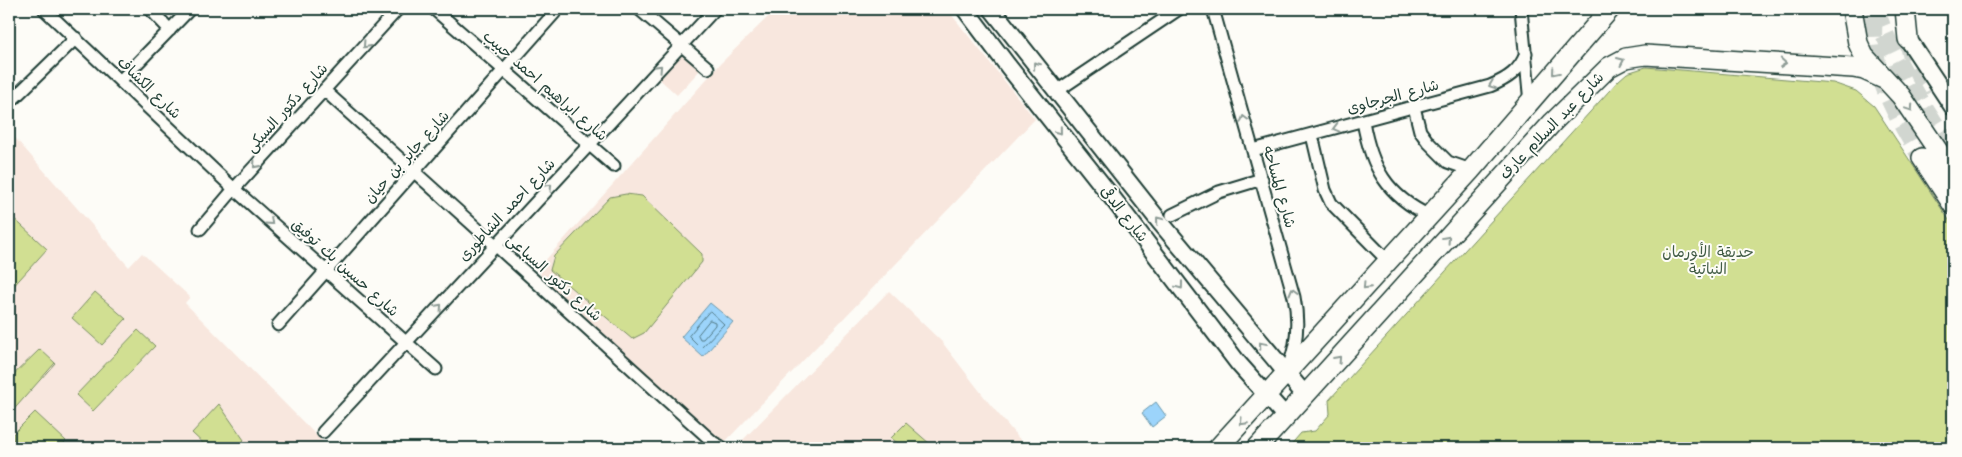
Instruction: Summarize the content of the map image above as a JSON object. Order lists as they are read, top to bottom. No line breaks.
{"streets":{"main road":["شارع عبد السلام عارف","شارع الدقى"],"street":["شارع ابراهيم احمد حبيب","شارع الكشاف","شارع الجرجاوى","شارع دكتور السبكى","شارع جابر بن حيان","شارع المساحه","شارع احمد الشاطورى","شارع حسين بك توفيق","شارع دكتور السباعى"]},"crossings":[["شارع ابراهيم احمد حبيب","شارع جابر بن حيان"],["شارع ابراهيم احمد حبيب","شارع احمد الشاطورى"],["شارع الكشاف","شارع دكتور السبكى"],["شارع الكشاف","شارع حسين بك توفيق"],["شارع الجرجاوى","شارع المساحه"],["شارع دكتور السبكى","شارع حسين بك توفيق"],["شارع دكتور السبكى","شارع دكتور السباعى"],["شارع عبد السلام عارف","شارع المساحه"],["شارع عبد السلام عارف","شارع الدقى"],["شارع جابر بن حيان","شارع حسين بك توفيق"],["شارع جابر بن حيان","شارع دكتور السباعى"],["شارع المساحه","شارع الدقى"],["شارع احمد الشاطورى","شارع حسين بك توفيق"],["شارع احمد الشاطورى","شارع دكتور السباعى"]],"one_way":["شارع الجرجاوى","شارع دكتور السبكى","شارع احمد الشاطورى","شارع حسين بك توفيق"],"parks":["حديقة الأورمان النباتية"]}
